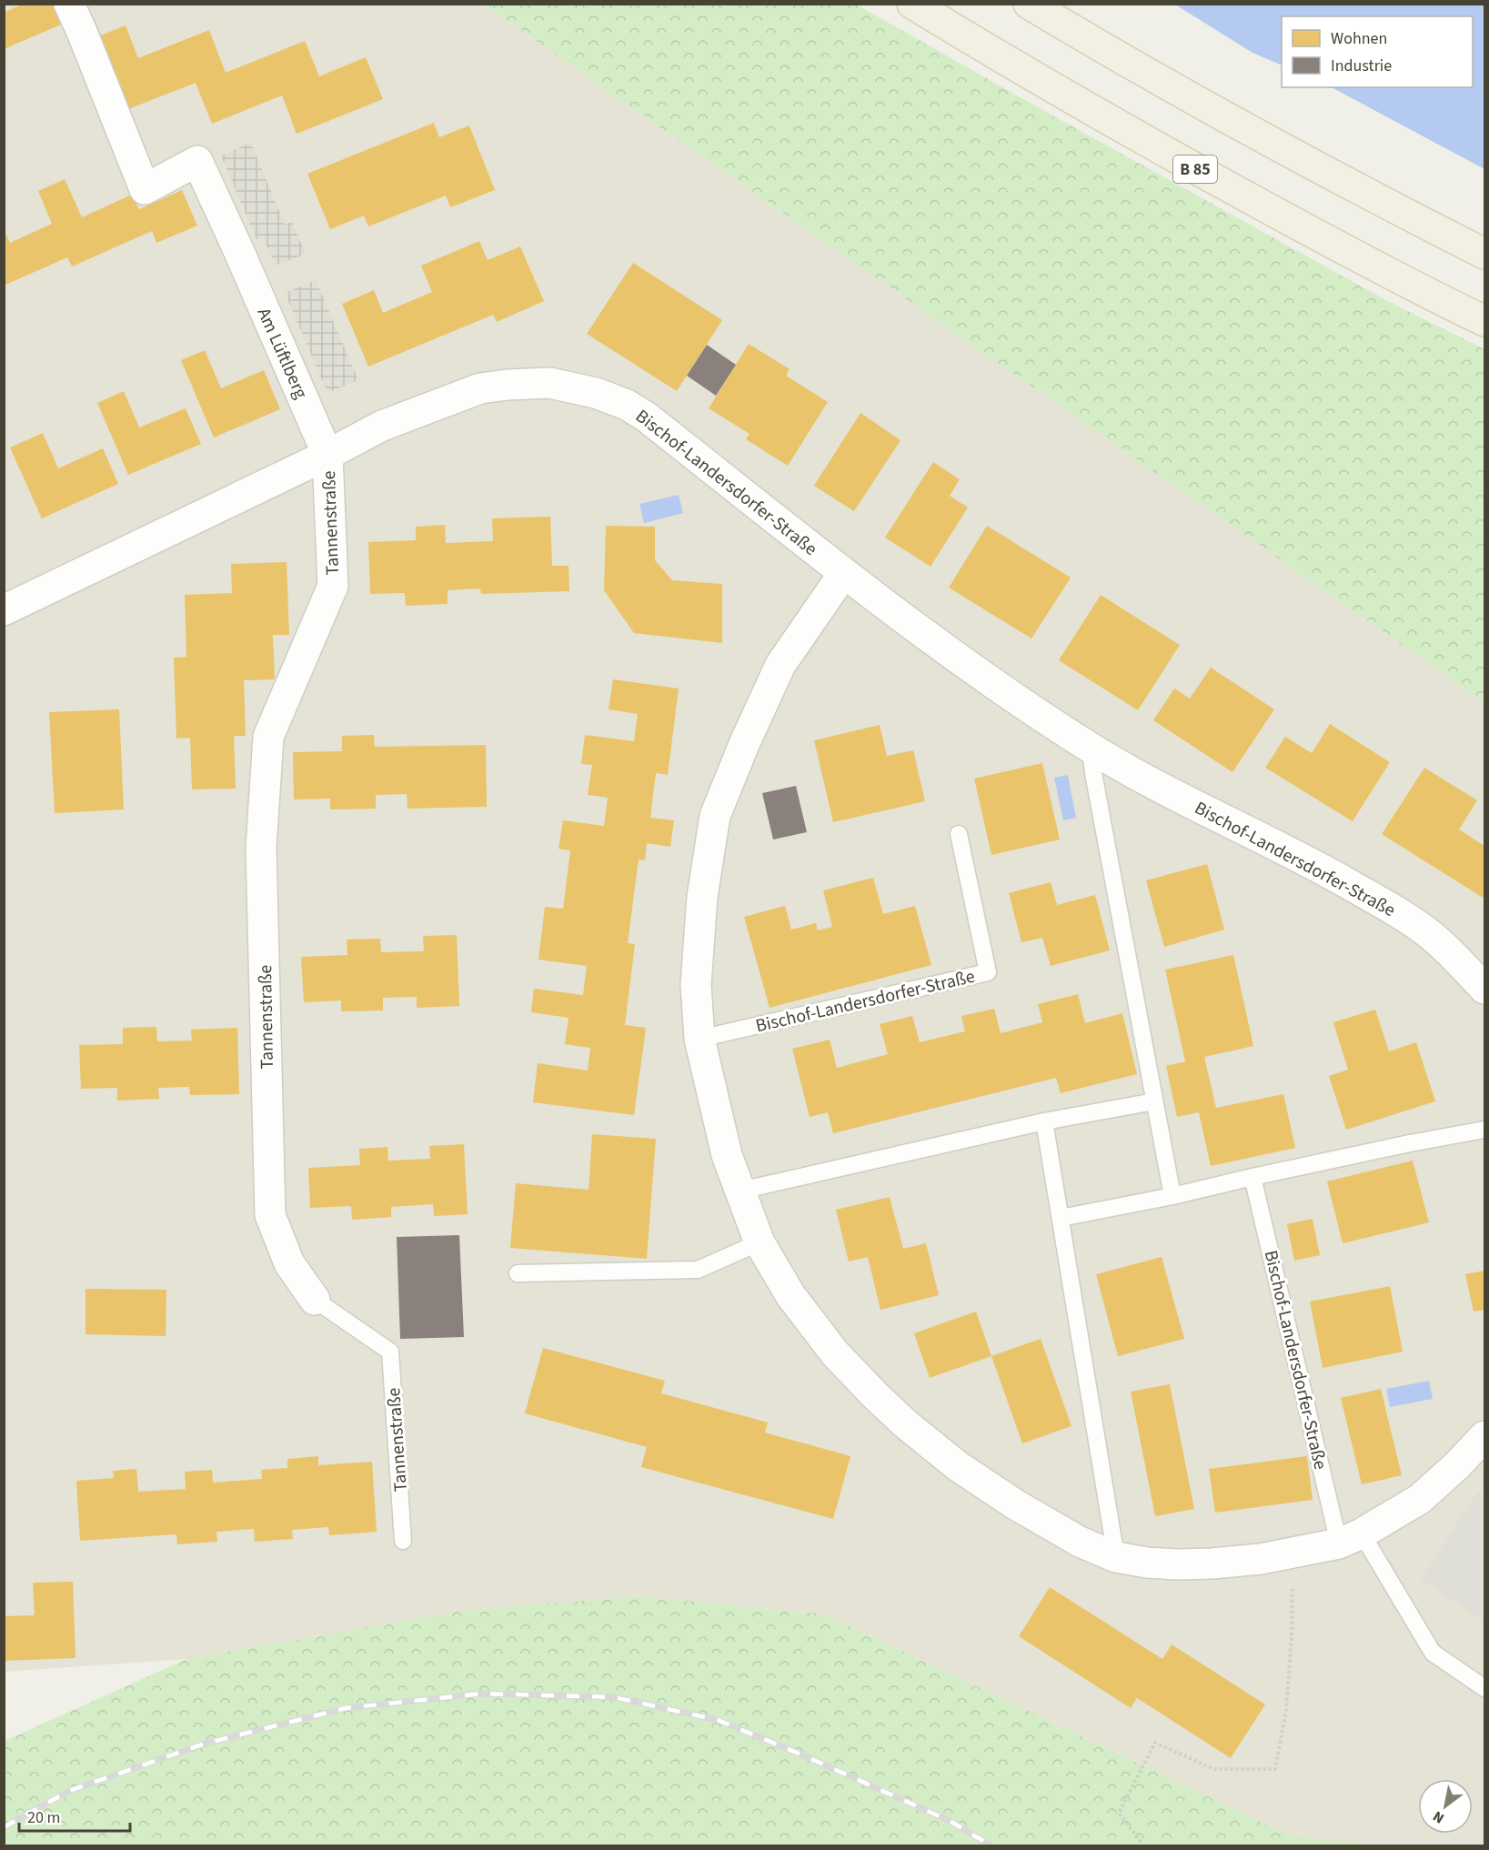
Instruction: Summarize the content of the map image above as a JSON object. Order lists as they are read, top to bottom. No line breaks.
{"streets":{"main road":["B 85"],"street":["Am Lüftlberg","Bischof-Landersdorfer-Straße","Tannenstraße"]},"crossings":[["Am Lüftlberg","Bischof-Landersdorfer-Straße"],["Am Lüftlberg","Tannenstraße"],["Bischof-Landersdorfer-Straße","Tannenstraße"]],"legend":["Wohnen","Industrie"],"scale_bar":"20 m","north":"bottom left"}
